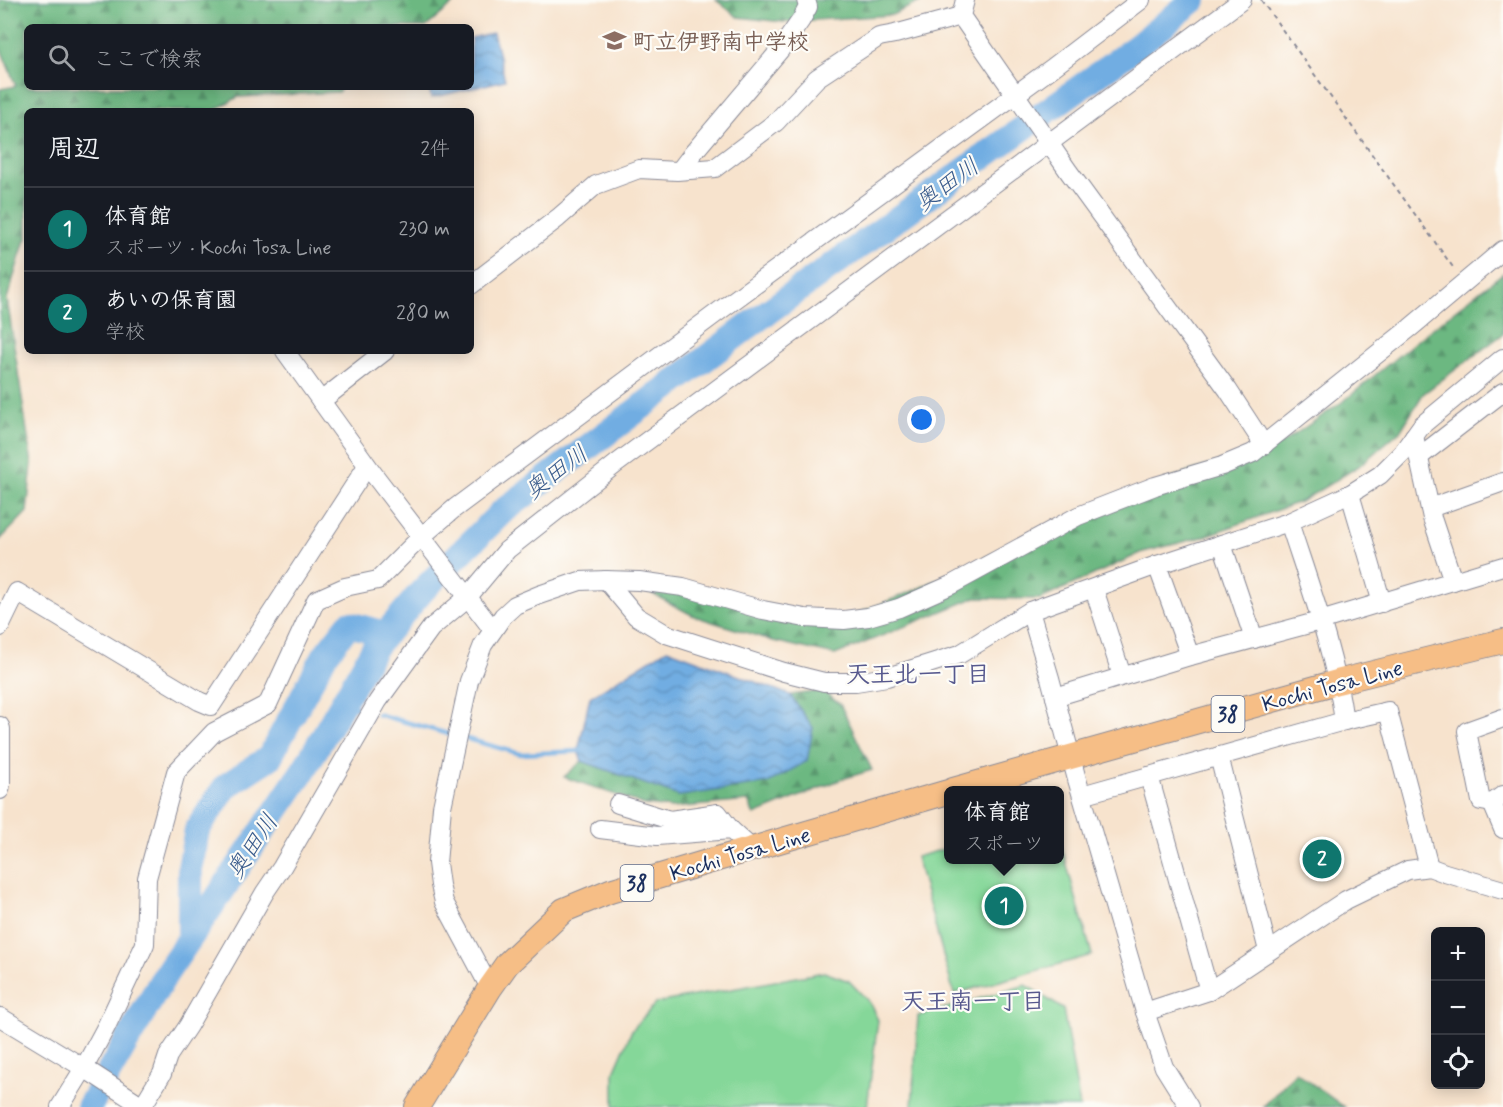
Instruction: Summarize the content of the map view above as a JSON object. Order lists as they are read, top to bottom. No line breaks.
{"streets":{"main road":["Kochi Tosa Line","38"]},"districts":["天王北一丁目","天王南一丁目"],"water":["奥田川"],"places":{"school or university":["町立伊野南中学校"]},"page":{"search":"ここで検索","heading":["周辺","2件"],"list":[{"mark":"1","name":"体育館","note":"スポーツ · Kochi Tosa Line","value":"230 m"},{"mark":"2","name":"あいの保育園","note":"学校","value":"280 m"}],"popup":["体育館","スポーツ"],"pins":["2","1"],"map_buttons":["+","−"]}}
